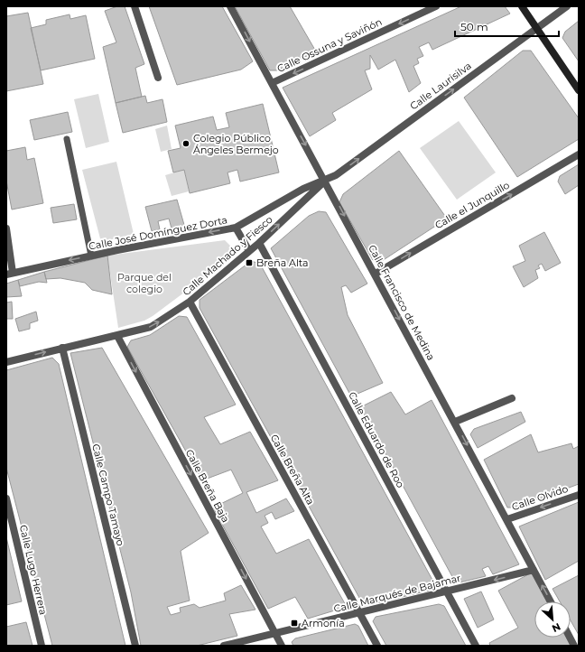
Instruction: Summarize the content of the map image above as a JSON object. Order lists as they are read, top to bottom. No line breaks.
{"streets":{"street":["Calle Ossuna y Saviñón","Calle Laurisilva","Calle el Junquillo","Calle José Domínguez Dorta","Calle Machado y Fiesco","Calle Francisco de Medina","Calle Eduardo de Roo","Calle Breña Alta","Calle Breña Baja","Calle Campo Tamayo","Calle Olvido","Calle Lugo Herrera","Calle Marqués de Bajamar"]},"crossings":[["Calle Ossuna y Saviñón","Calle Francisco de Medina"],["Calle Laurisilva","Calle José Domínguez Dorta"],["Calle Laurisilva","Calle Machado y Fiesco"],["Calle Laurisilva","Calle Francisco de Medina"],["Calle el Junquillo","Calle Francisco de Medina"],["Calle José Domínguez Dorta","Calle Machado y Fiesco"],["Calle José Domínguez Dorta","Calle Francisco de Medina"],["Calle Machado y Fiesco","Calle Francisco de Medina"],["Calle Machado y Fiesco","Calle Eduardo de Roo"],["Calle Machado y Fiesco","Calle Breña Alta"],["Calle Machado y Fiesco","Calle Breña Baja"],["Calle Machado y Fiesco","Calle Campo Tamayo"],["Calle Francisco de Medina","Calle Olvido"],["Calle Francisco de Medina","Calle Marqués de Bajamar"],["Calle Eduardo de Roo","Calle Marqués de Bajamar"],["Calle Breña Alta","Calle Marqués de Bajamar"],["Calle Breña Baja","Calle Marqués de Bajamar"]],"one_way":["Calle Ossuna y Saviñón","Calle Laurisilva","Calle el Junquillo","Calle José Domínguez Dorta","Calle Machado y Fiesco","Calle Francisco de Medina","Calle Breña Baja","Calle Olvido"],"parks":["Parque del colegio"],"places":{"other":["Colegio Público Ángeles Bermejo"],"transit":["Breña Alta","Armonía"]},"scale_bar":"50 m","north":"bottom right"}
